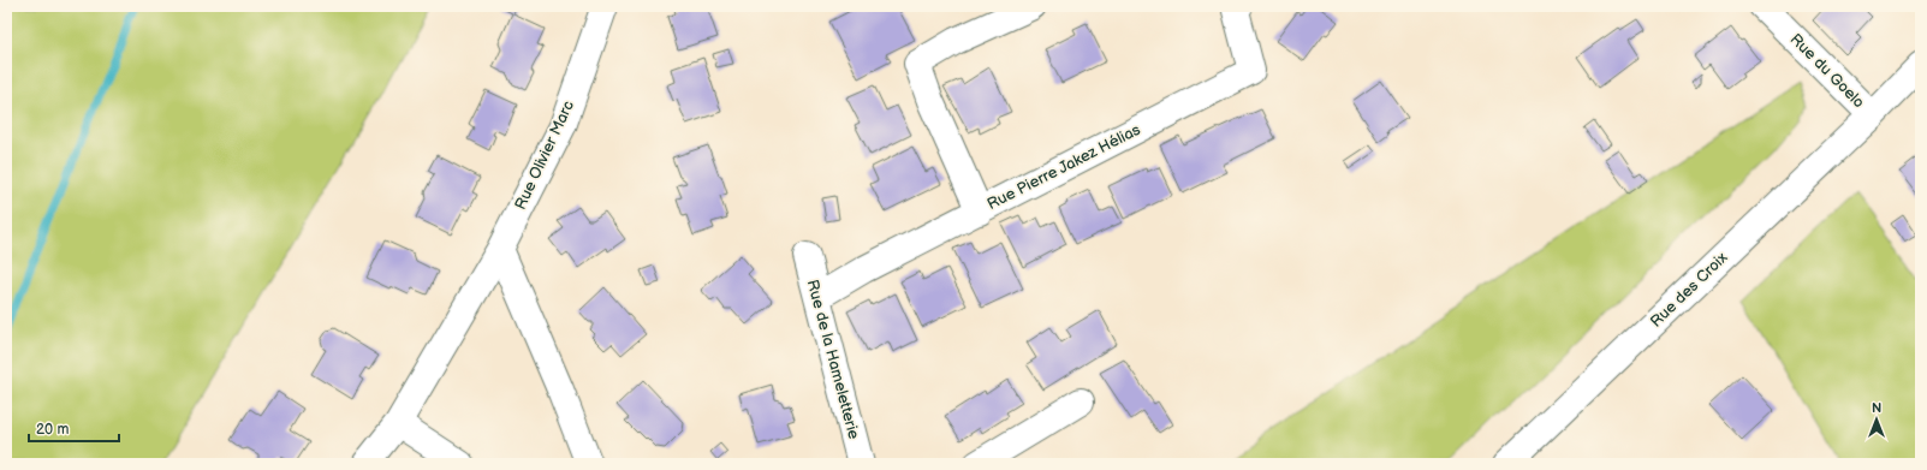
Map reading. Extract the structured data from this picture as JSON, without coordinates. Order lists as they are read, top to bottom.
{
  "streets": {
    "street": [
      "Rue du Goelo",
      "Rue Olivier Marc",
      "Rue Pierre Jakez Hélias",
      "Rue des Croix",
      "Rue de la Hameletterie"
    ]
  },
  "crossings": [
    ["Rue du Goelo", "Rue des Croix"],
    ["Rue Pierre Jakez Hélias", "Rue de la Hameletterie"]
  ],
  "scale_bar": "20 m",
  "north": "top"
}
